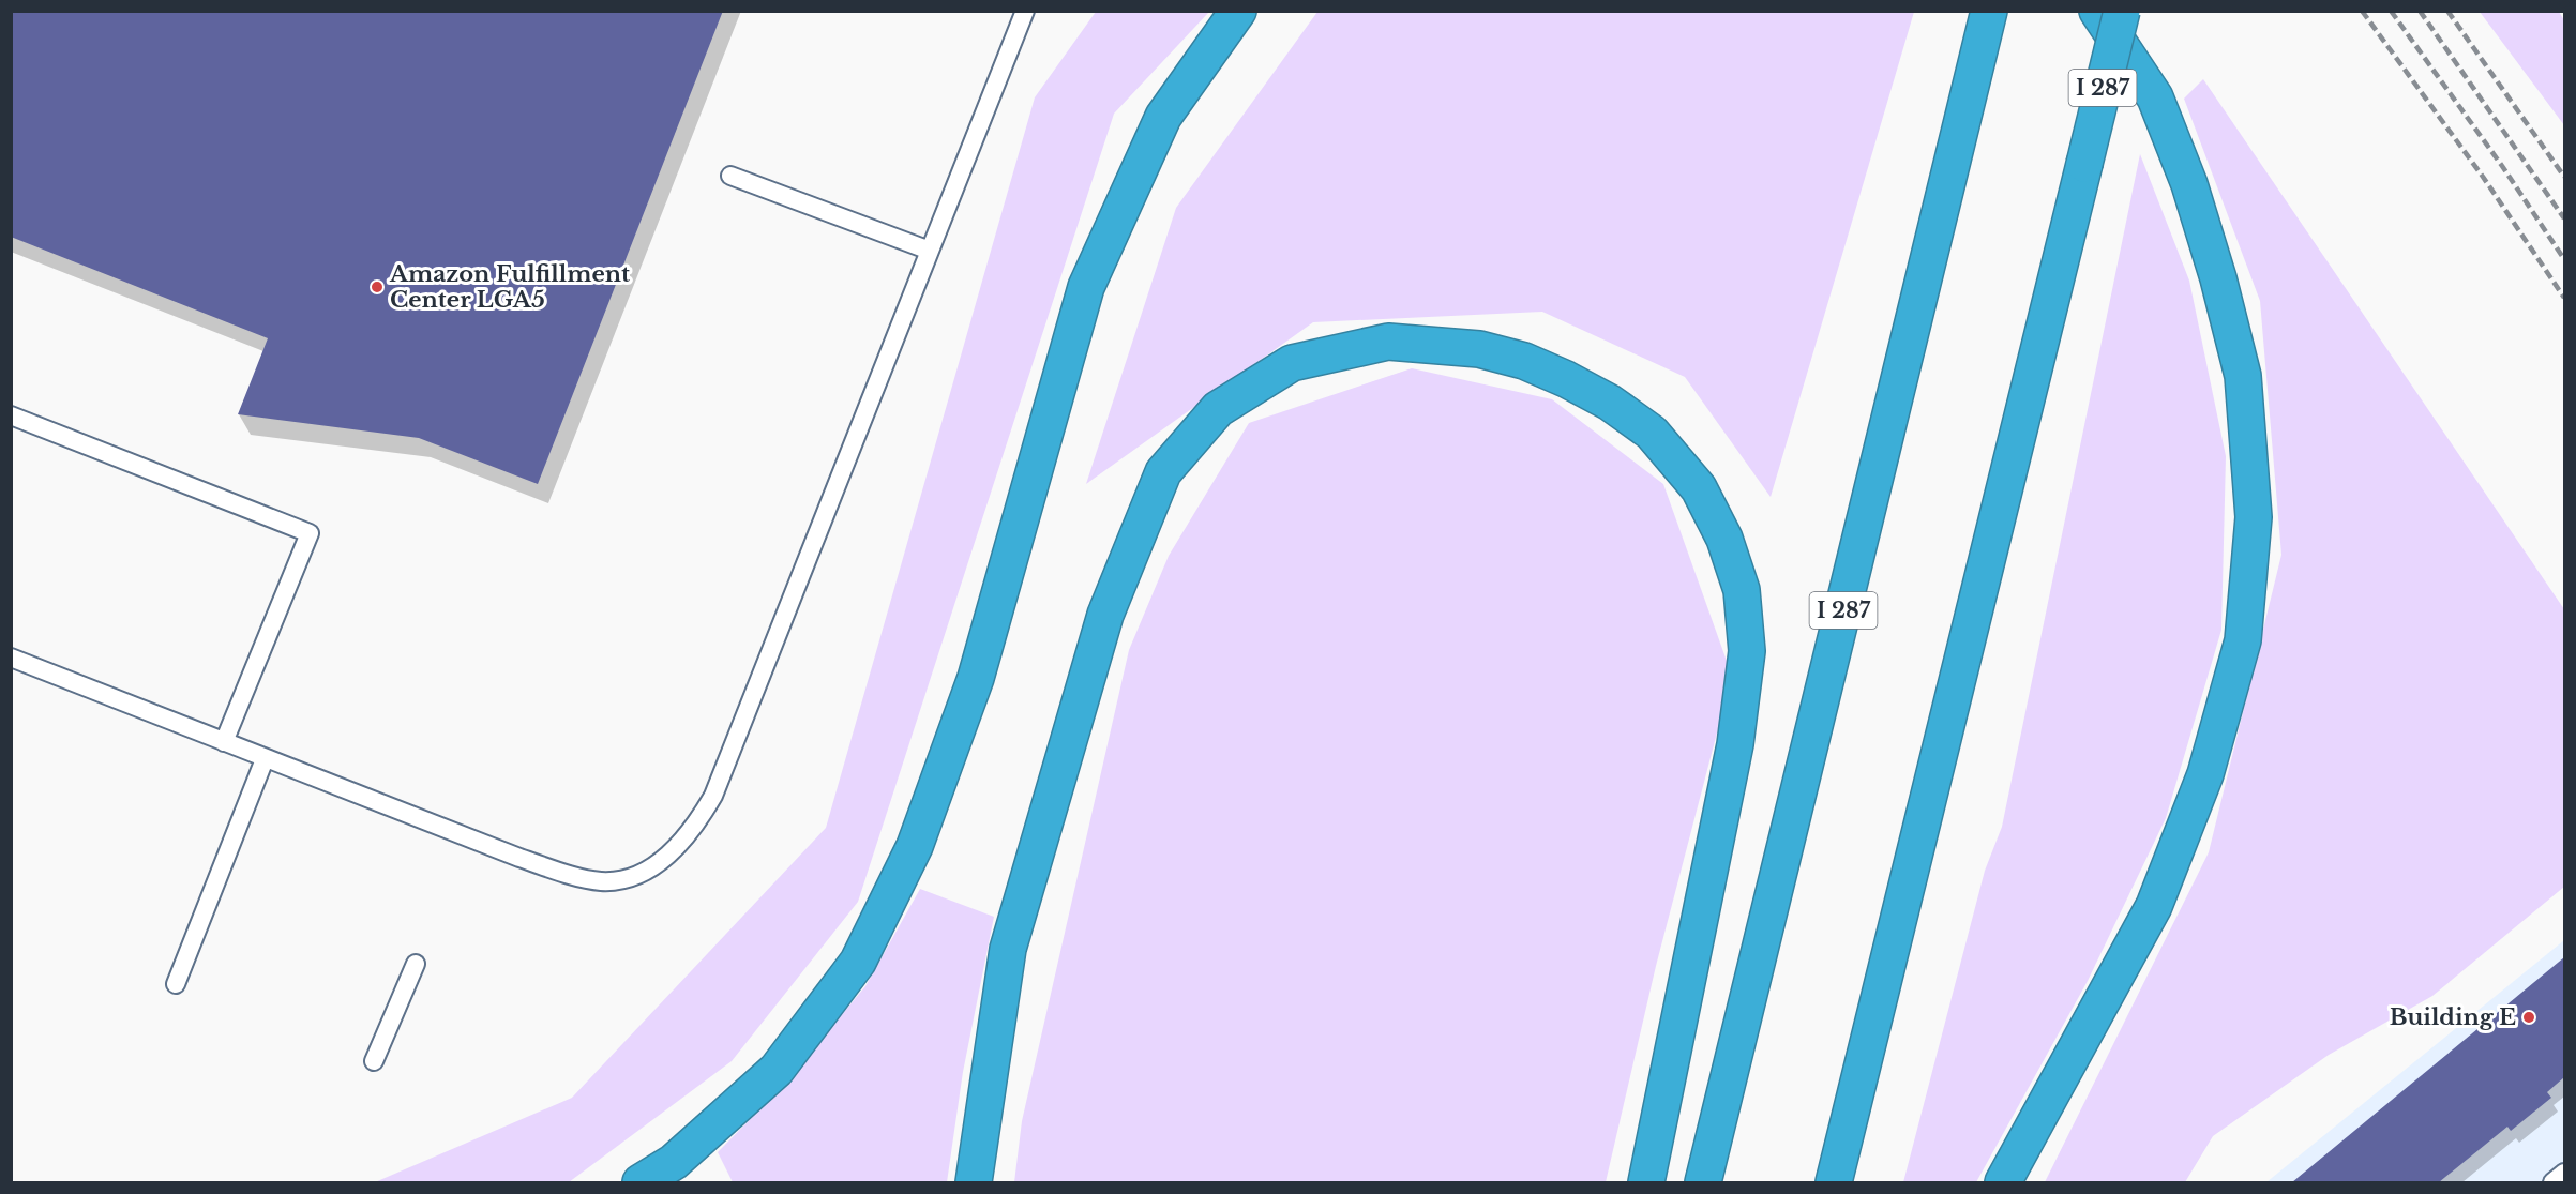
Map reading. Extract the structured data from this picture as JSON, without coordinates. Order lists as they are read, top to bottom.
{
  "streets": {
    "highway": ["I 287"]
  },
  "places": ["Amazon Fulfillment Center LGA5", "Building E"]
}
